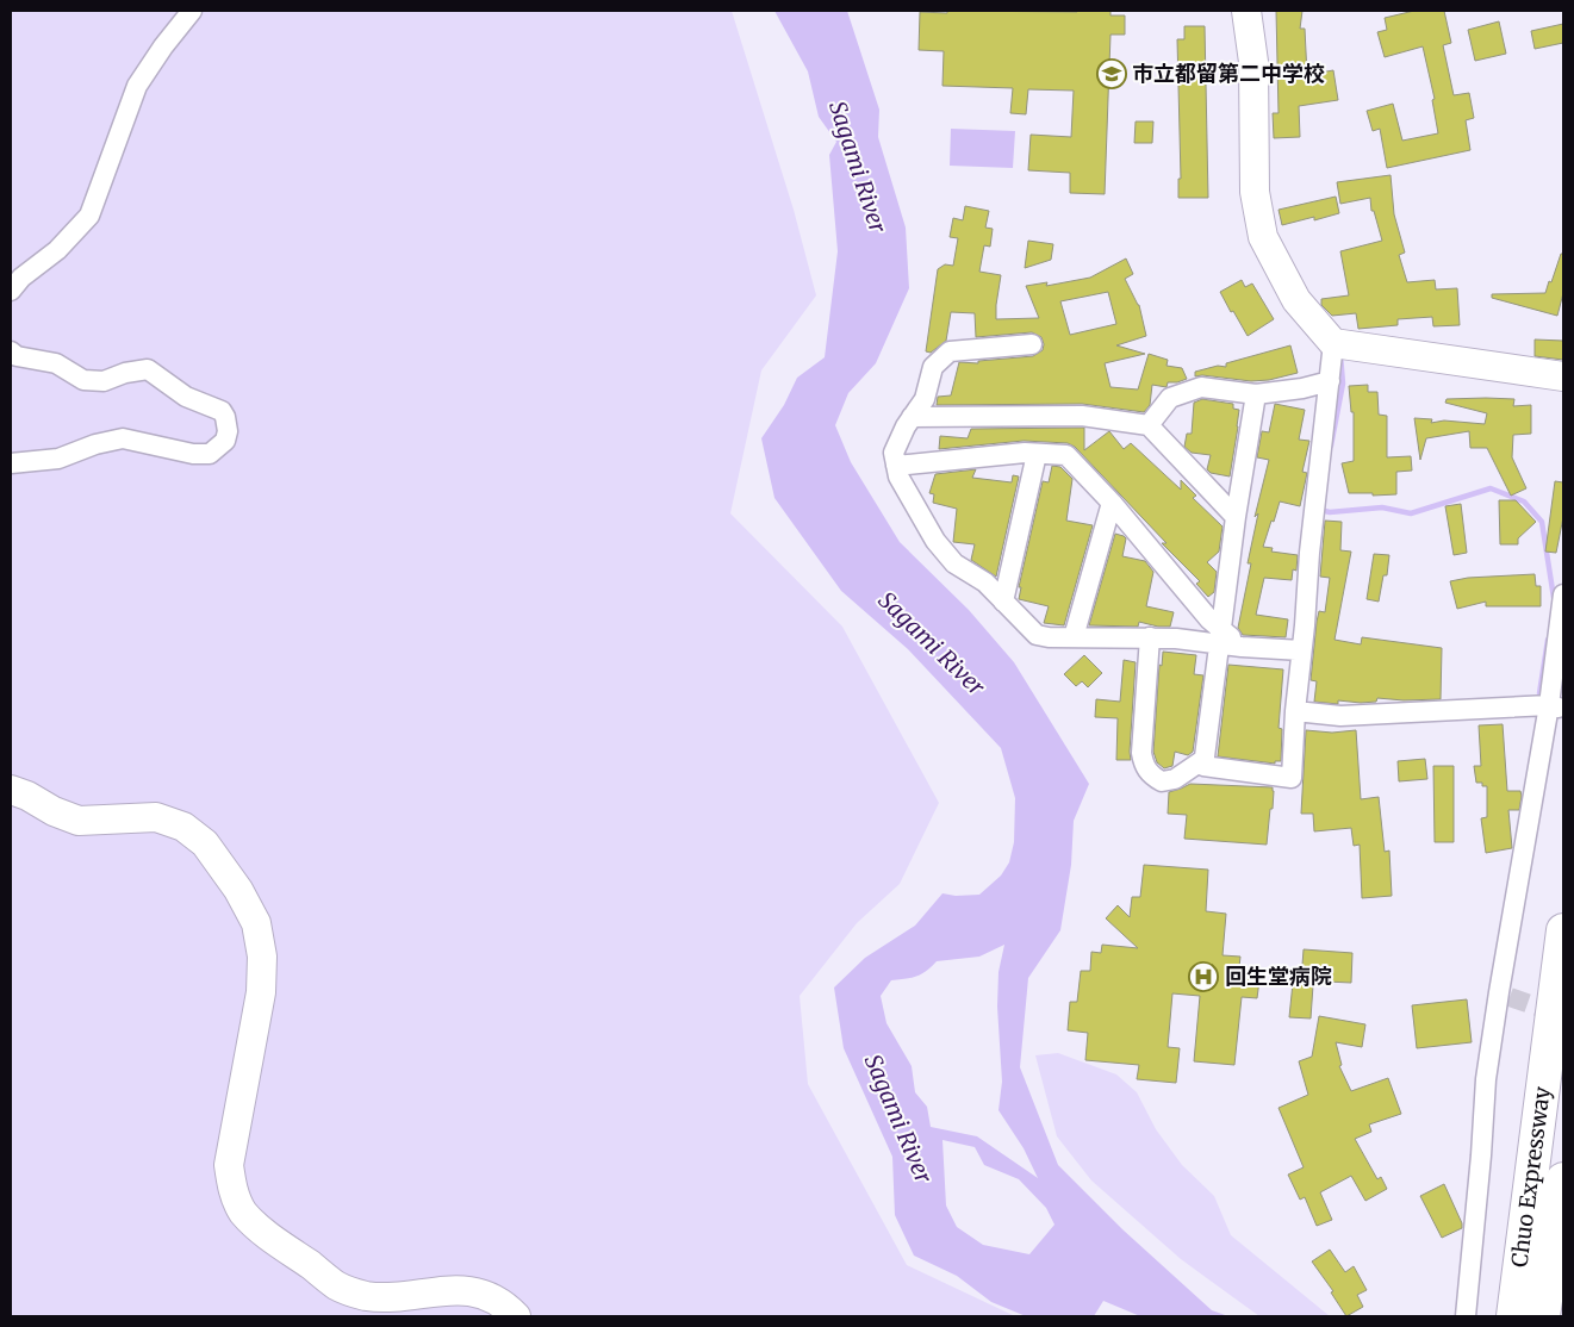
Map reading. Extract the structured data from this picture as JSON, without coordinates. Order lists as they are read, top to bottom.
{
  "streets": {
    "highway": ["Chuo Expressway"]
  },
  "water": ["Sagami River"],
  "places": {
    "school or university": ["市立都留第二中学校"],
    "hospital": ["回生堂病院"]
  }
}
